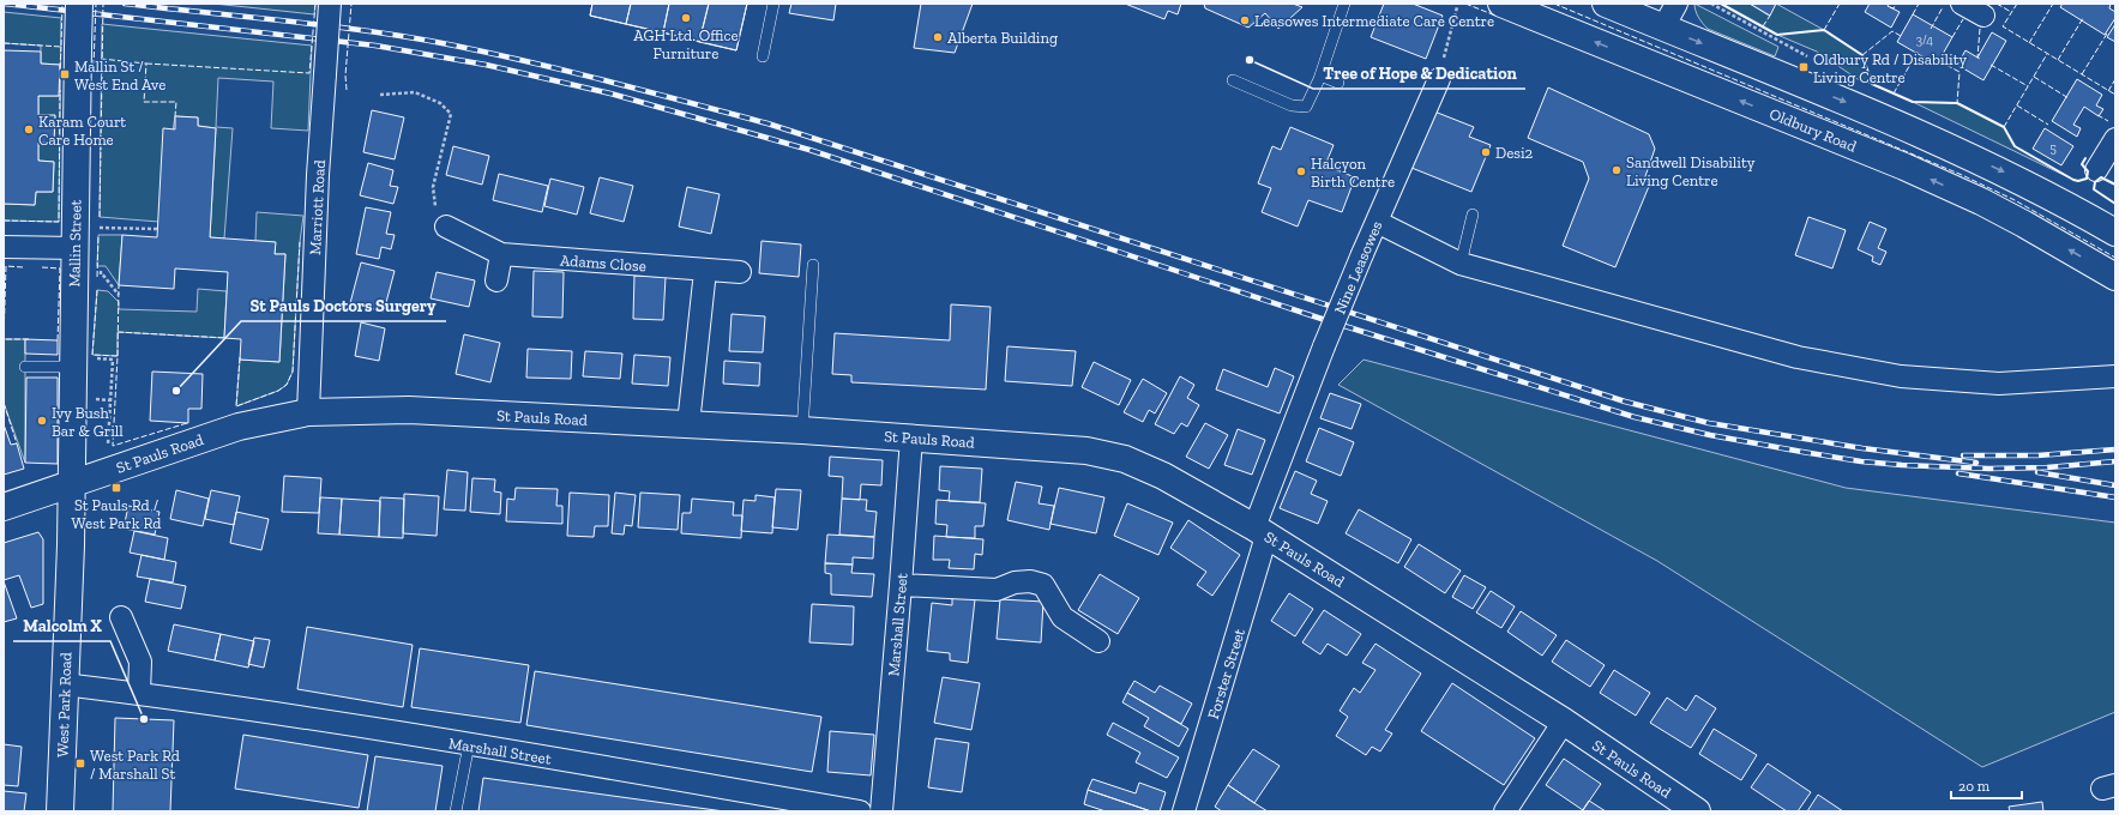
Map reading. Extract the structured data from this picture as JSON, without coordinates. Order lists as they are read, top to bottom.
{
  "streets": {
    "main road": [
      "Oldbury Road",
      "Mallin Street",
      "St Pauls Road",
      "West Park Road"
    ],
    "street": [
      "Marriott Road",
      "Adams Close",
      "Nine Leasowes",
      "Marshall Street",
      "Forster Street"
    ]
  },
  "crossings": [
    ["Marriott Road", "St Pauls Road"],
    ["Mallin Street", "St Pauls Road"],
    ["Mallin Street", "West Park Road"],
    ["Nine Leasowes", "St Pauls Road"],
    ["Nine Leasowes", "Forster Street"],
    ["St Pauls Road", "Marshall Street"],
    ["St Pauls Road", "Forster Street"],
    ["St Pauls Road", "West Park Road"],
    ["Marshall Street", "West Park Road"]
  ],
  "places": {
    "other": [
      "AGH Ltd. Office Furniture",
      "Leasowes Intermediate Care Centre",
      "Alberta Building",
      "Tree of Hope & Dedication",
      "Karam Court Care Home",
      "Desi2",
      "Sandwell Disability Living Centre",
      "Halcyon Birth Centre",
      "St Pauls Doctors Surgery",
      "Ivy Bush Bar & Grill",
      "Malcolm X"
    ],
    "transit": [
      "Oldbury Rd / Disability Living Centre",
      "Mallin St / West End Ave",
      "St Pauls Rd / West Park Rd",
      "West Park Rd / Marshall St"
    ]
  },
  "house_numbers": ["3/4", "5"],
  "scale_bar": "20 m"
}
